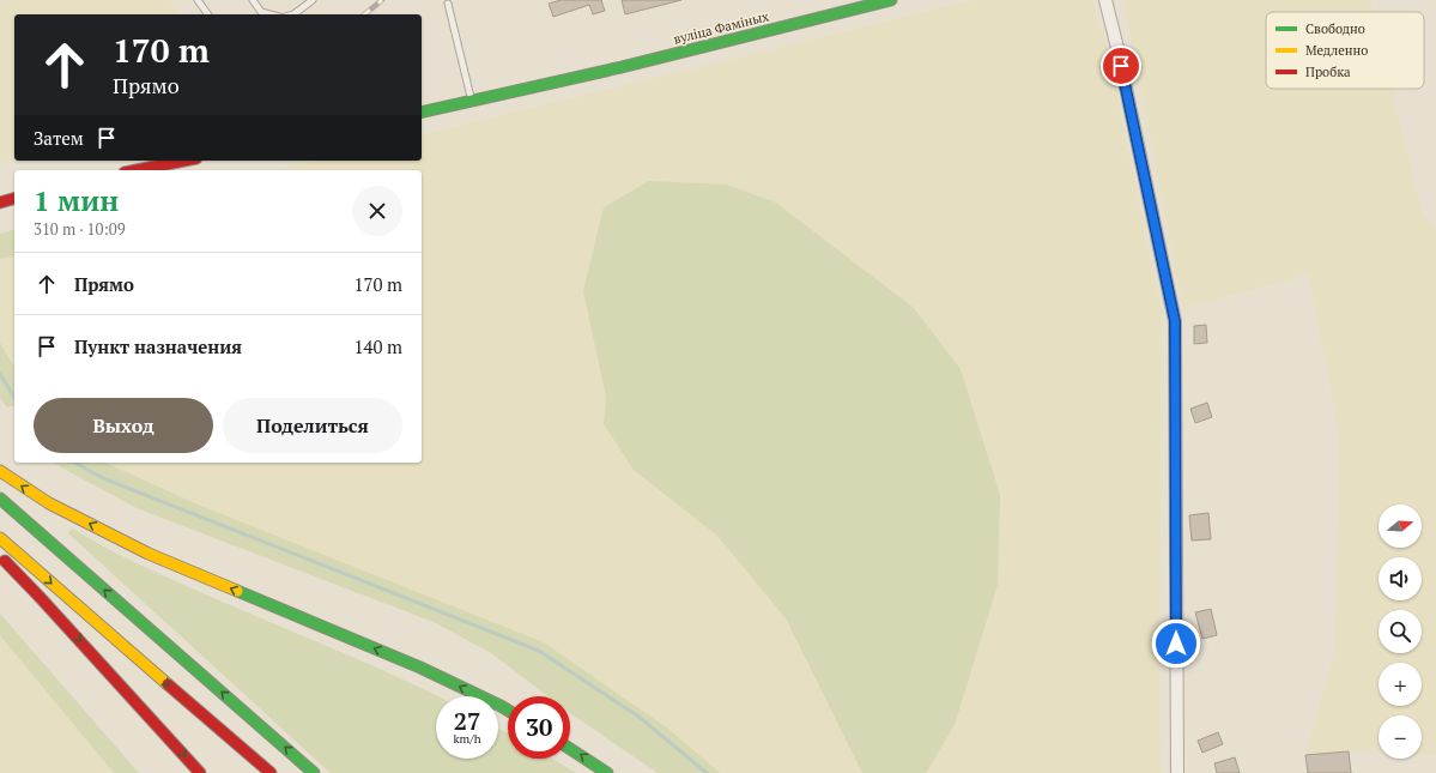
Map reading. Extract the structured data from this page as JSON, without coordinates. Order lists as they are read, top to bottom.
{
  "streets": {
    "main road": ["вуліца Фаміных"]
  },
  "legend": ["Свободно", "Медленно", "Пробка"],
  "north": "right",
  "page": {
    "turn": ["170 m", "Прямо"],
    "then": "Затем",
    "heading": ["1 мин", "310 m · 10:09"],
    "list": [
      {
        "name": "Прямо",
        "value": "170 m"
      },
      {
        "name": "Пункт назначения",
        "value": "140 m"
      }
    ],
    "buttons": ["Выход", "Поделиться"],
    "map_buttons": ["+", "−"],
    "speed": "27 km/h",
    "limit": "30"
  }
}
